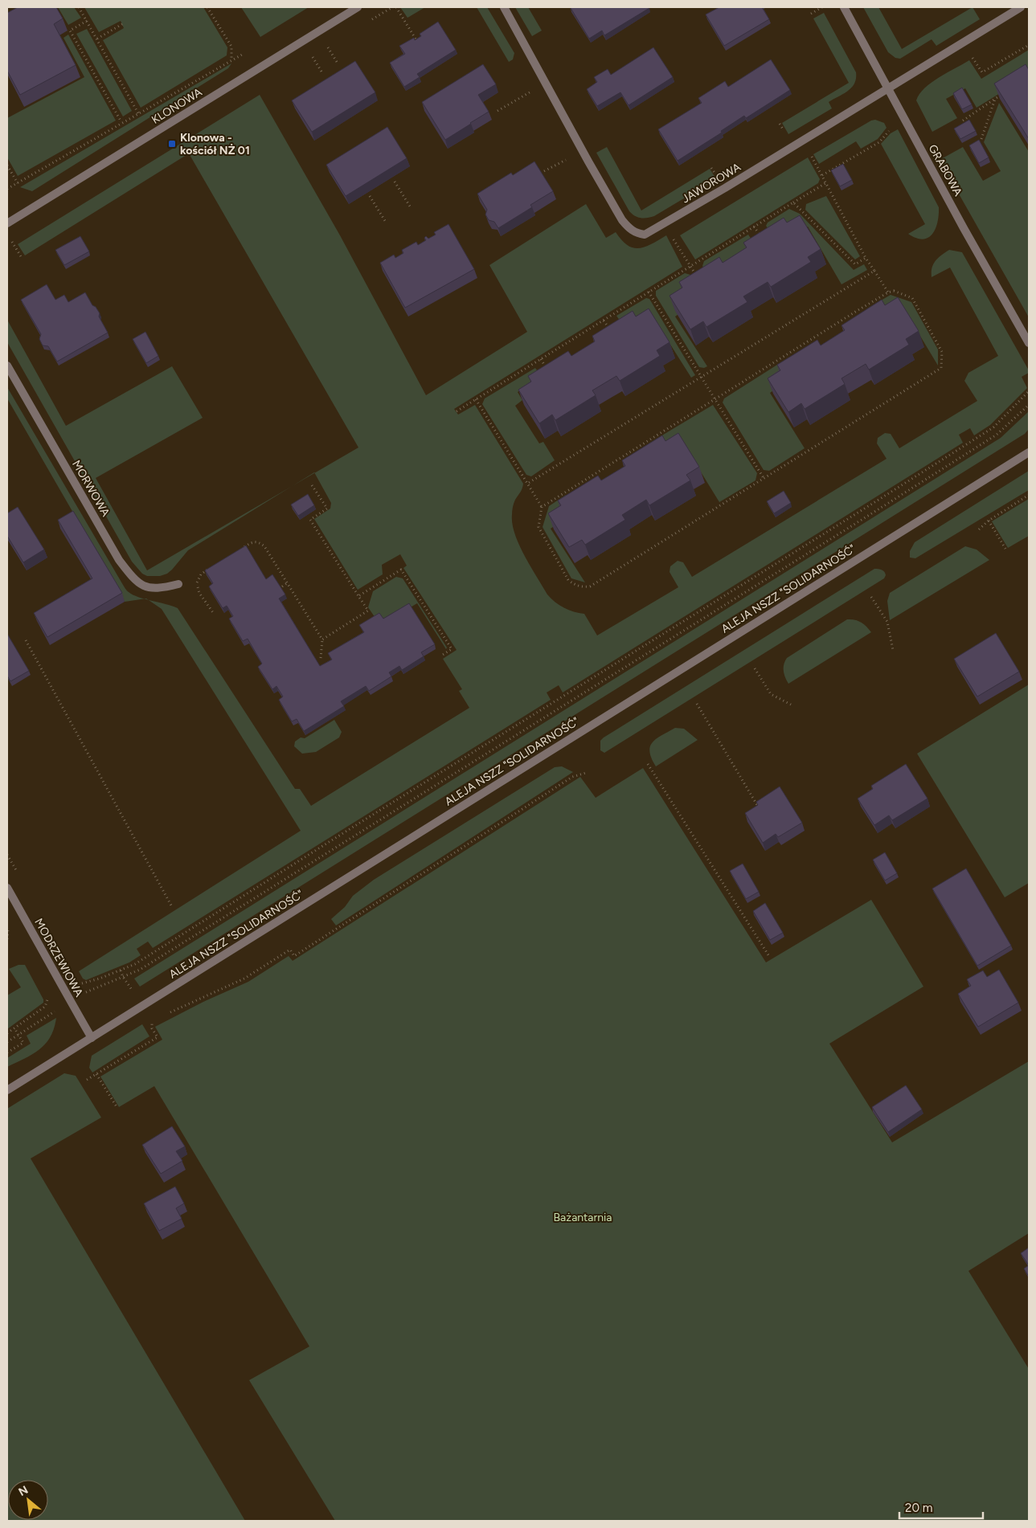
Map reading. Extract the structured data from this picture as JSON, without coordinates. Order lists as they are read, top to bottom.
{
  "streets": {
    "street": [
      "KLONOWA",
      "GRABOWA",
      "JAWOROWA",
      "MORWOWA",
      "ALEJA NSZZ \"SOLIDARNOŚĆ\"",
      "MODRZEWIOWA"
    ]
  },
  "crossings": [
    ["GRABOWA", "JAWOROWA"],
    ["ALEJA NSZZ \"SOLIDARNOŚĆ\"", "MODRZEWIOWA"]
  ],
  "parks": ["Bażantarnia"],
  "places": {
    "transit": ["Klonowa - kościół NŻ 01"]
  },
  "scale_bar": "20 m",
  "north": "top left"
}
